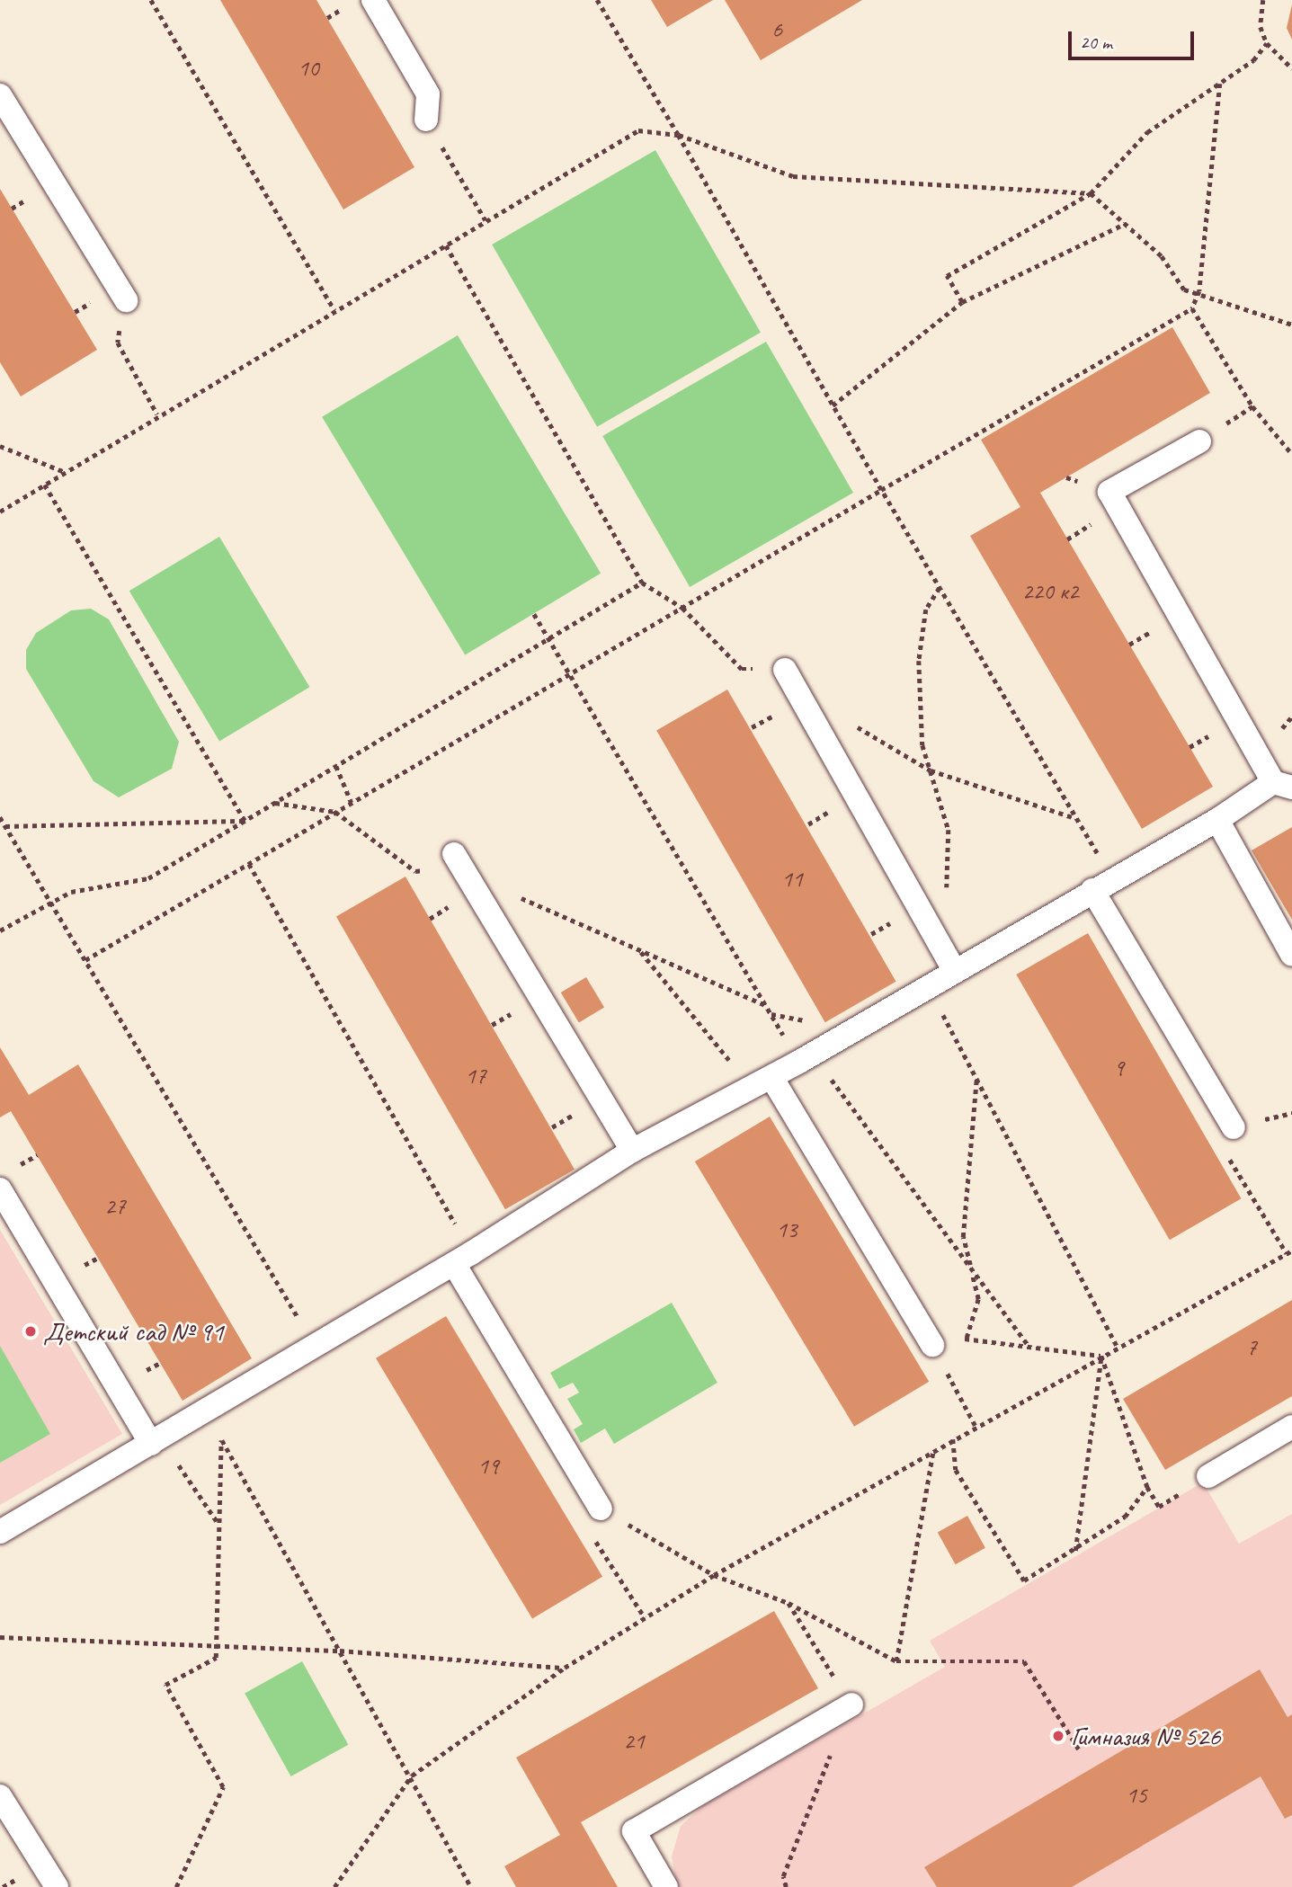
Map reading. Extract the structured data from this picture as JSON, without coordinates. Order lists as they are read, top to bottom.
{
  "places": ["Детский сад № 91", "Гимназия № 526"],
  "house_numbers": [
    "6",
    "10",
    "220 к2",
    "11",
    "9",
    "17",
    "27",
    "13",
    "7",
    "19",
    "21",
    "15"
  ],
  "scale_bar": "20 m"
}
